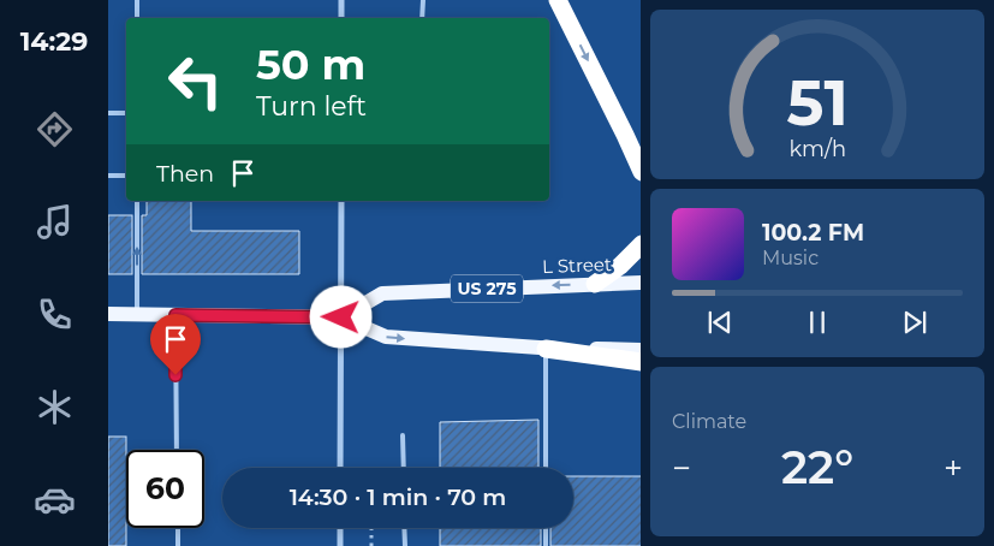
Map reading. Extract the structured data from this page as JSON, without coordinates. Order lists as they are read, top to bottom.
{
  "streets": {
    "main road": ["L Street", "US 275"]
  },
  "page": {
    "tabs": "14:29",
    "turn": ["50 m", "Turn left"],
    "then": "Then",
    "song": ["100.2 FM", "Music"],
    "tile": "Climate",
    "heat": ["−", "22°", "+"],
    "limit": "60",
    "trip": "14:30 · 1 min · 70 m",
    "gauge": ["51", "km/h"]
  }
}
